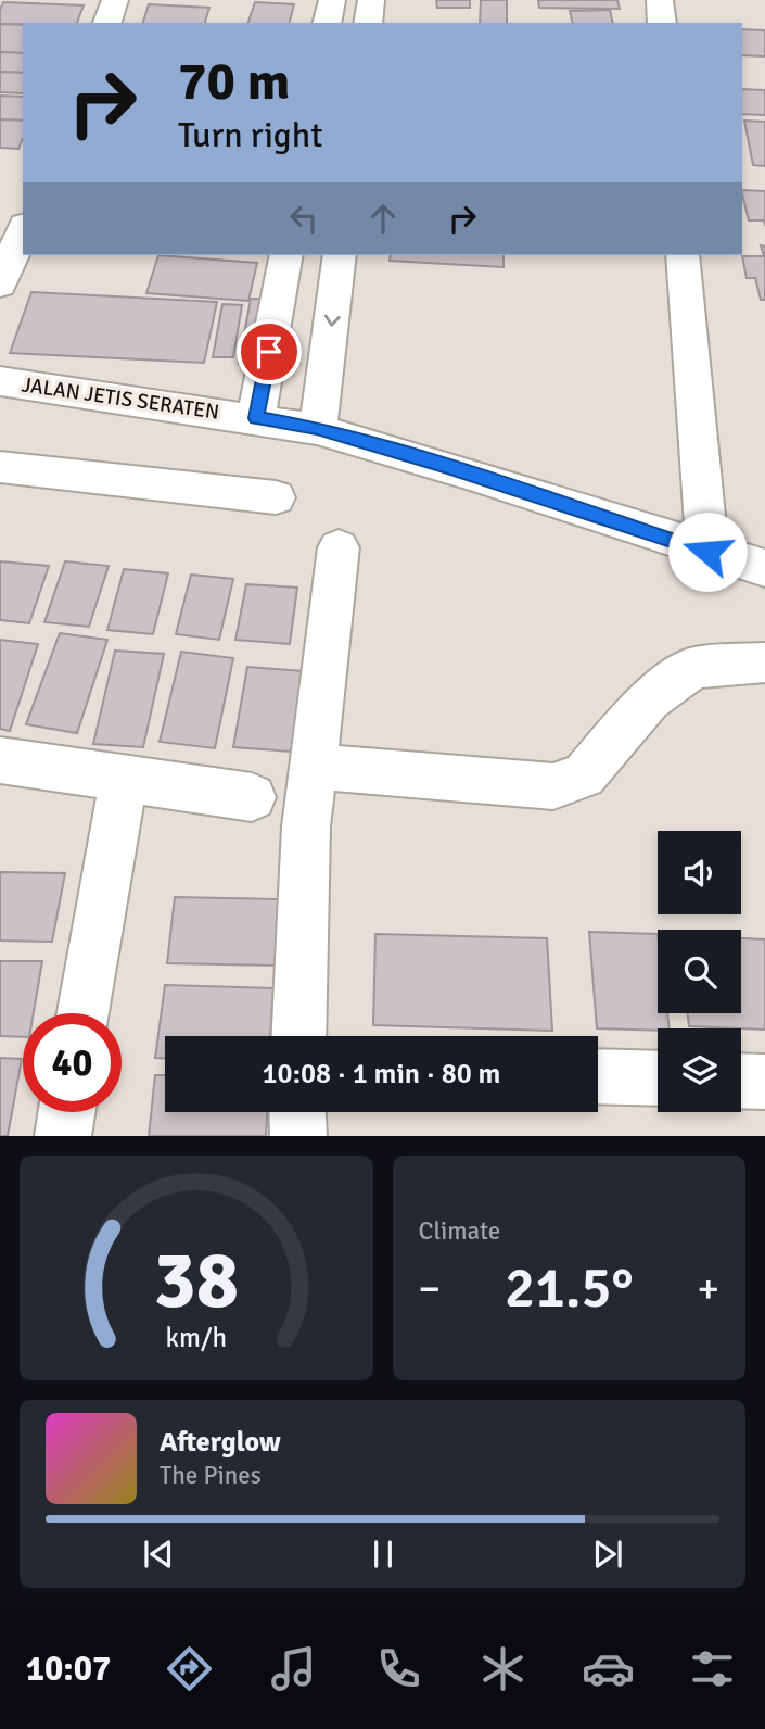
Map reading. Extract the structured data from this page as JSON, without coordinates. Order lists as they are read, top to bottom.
{
  "streets": {
    "street": ["JALAN JETIS SERATEN"]
  },
  "page": {
    "turn": ["70 m", "Turn right"],
    "limit": "40",
    "trip": "10:08 · 1 min · 80 m",
    "tile": "Climate",
    "heat": ["−", "21.5°", "+"],
    "song": ["Afterglow", "The Pines"],
    "tabs": "10:07",
    "gauge": ["38", "km/h"]
  }
}
